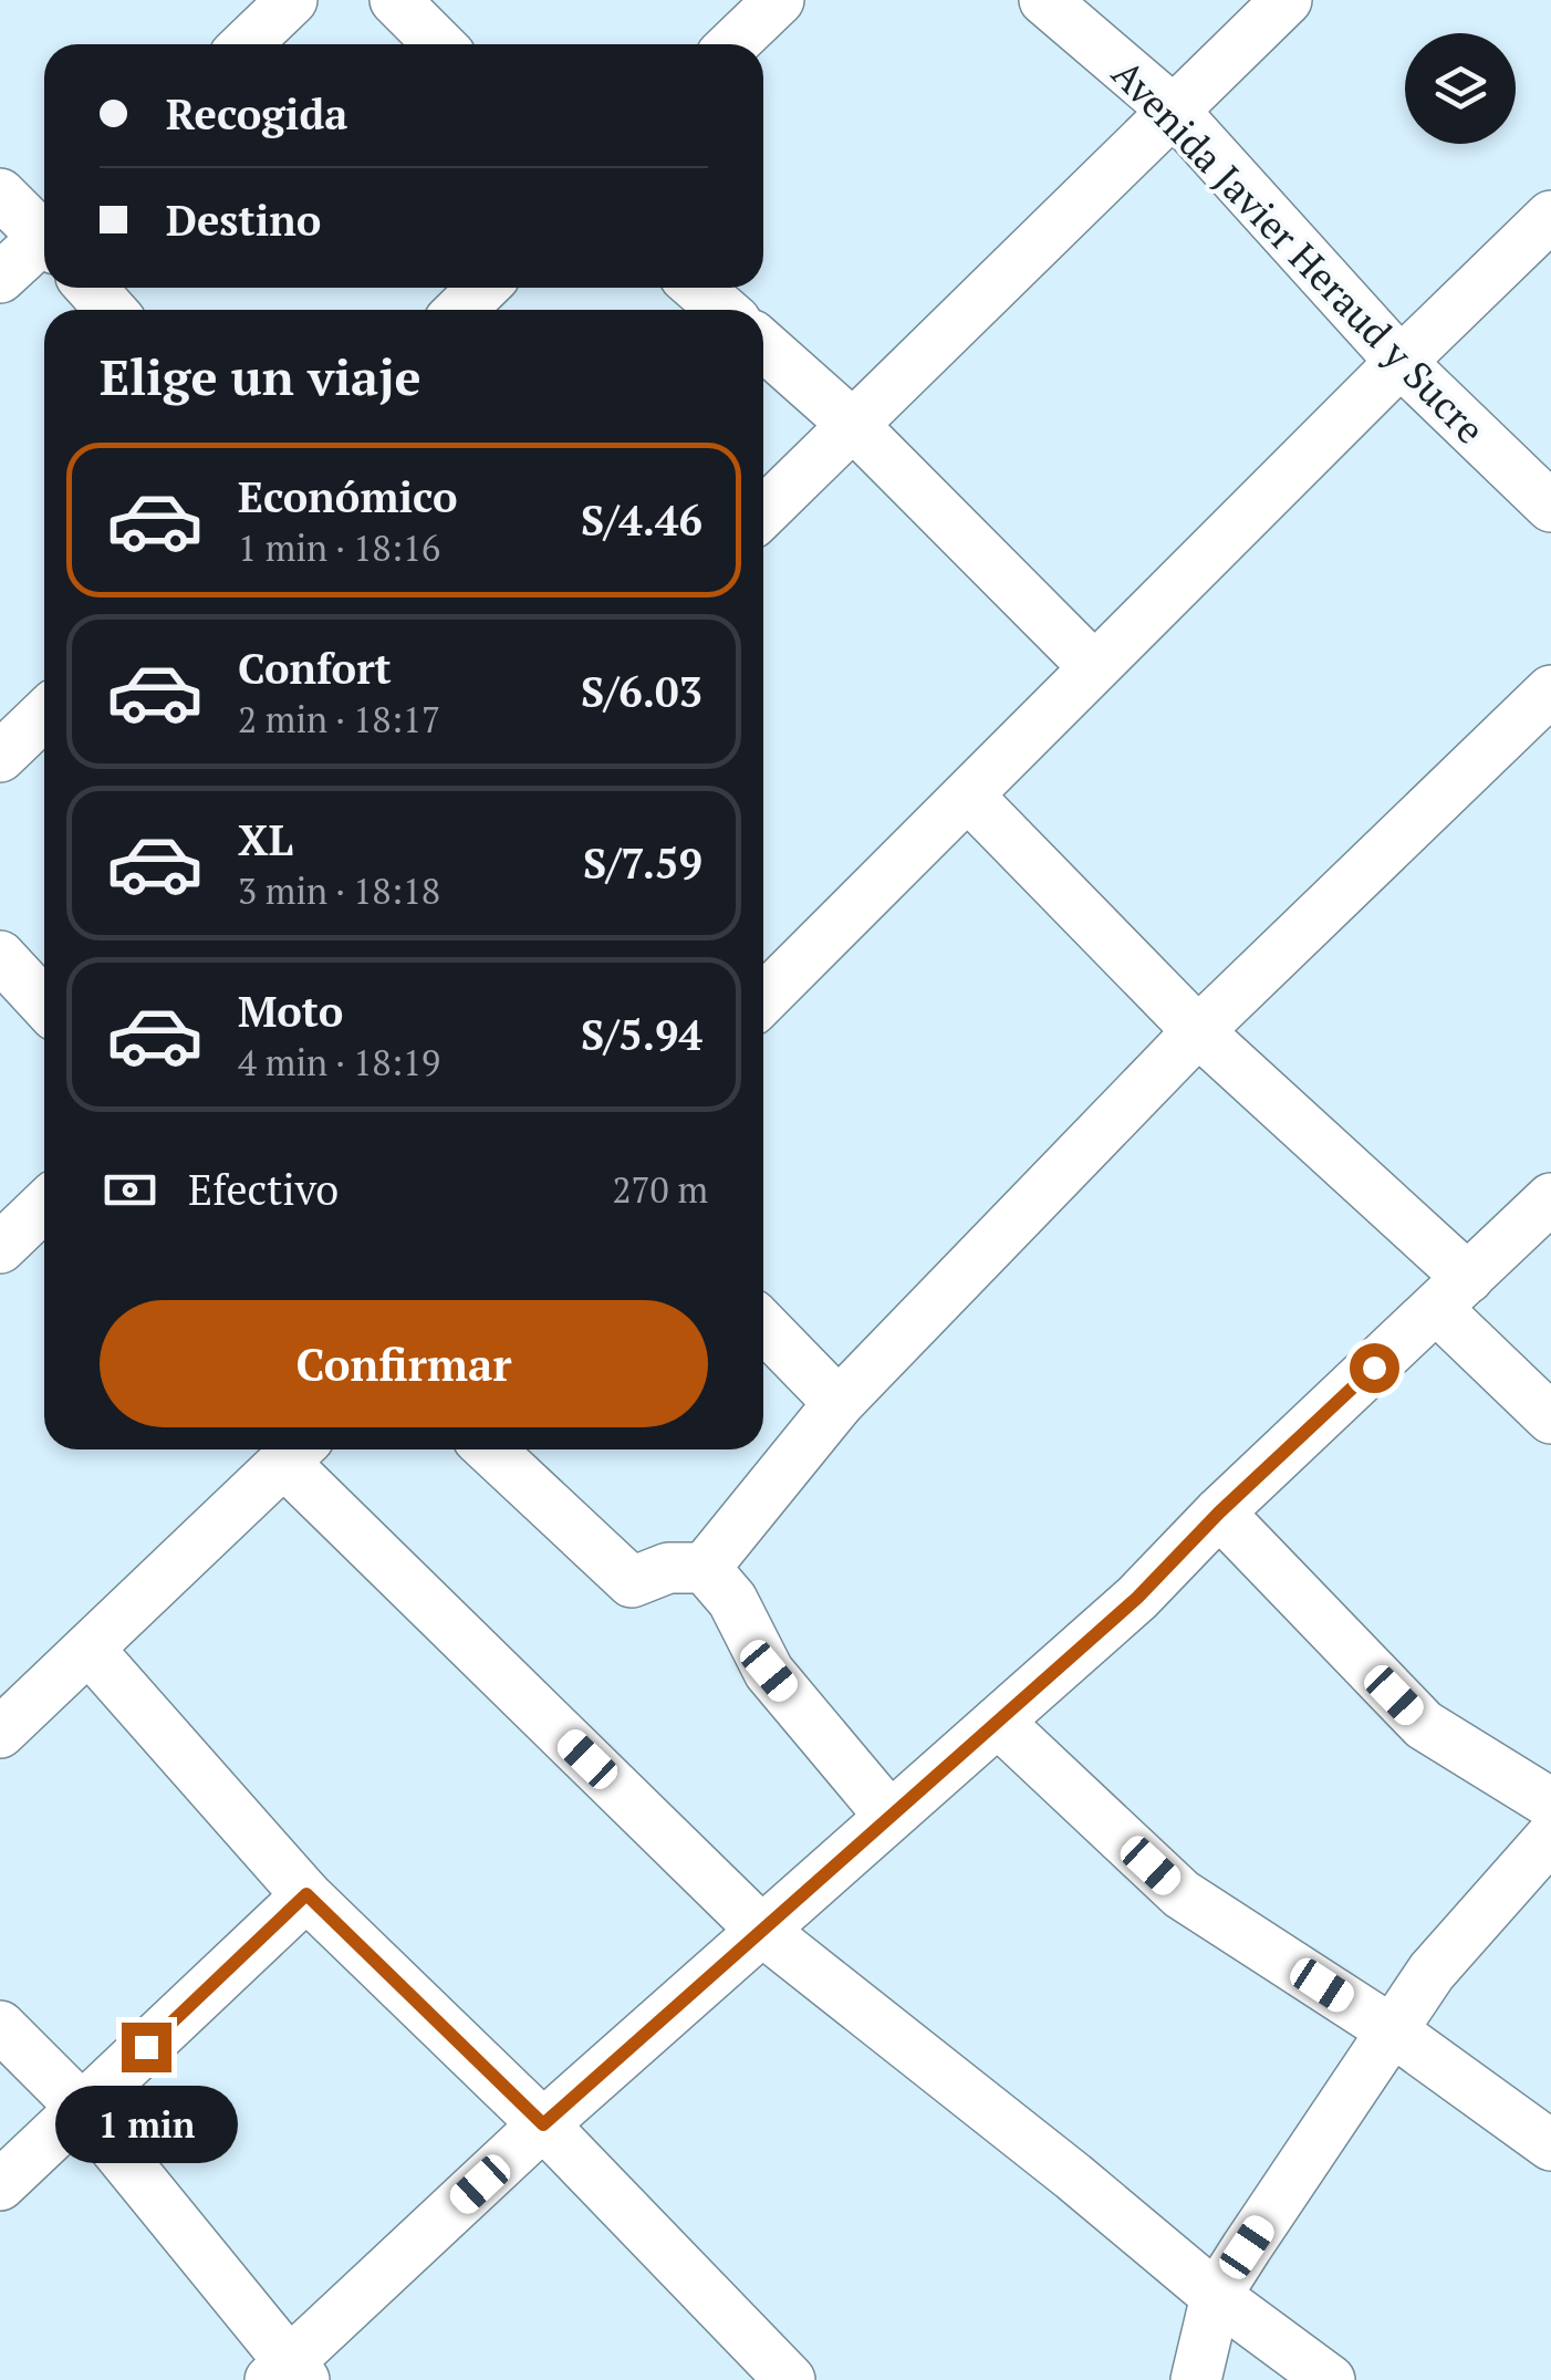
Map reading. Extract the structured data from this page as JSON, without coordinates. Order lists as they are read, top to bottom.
{
  "streets": {
    "street": ["Avenida Javier Heraud y Sucre"]
  },
  "page": {
    "banner": ["Recogida", "Destino"],
    "heading": "Elige un viaje",
    "list": [
      {
        "name": "Económico",
        "note": "1 min · 18:16",
        "value": "S/4.46"
      },
      {
        "name": "Confort",
        "note": "2 min · 18:17",
        "value": "S/6.03"
      },
      {
        "name": "XL",
        "note": "3 min · 18:18",
        "value": "S/7.59"
      },
      {
        "name": "Moto",
        "note": "4 min · 18:19",
        "value": "S/5.94"
      }
    ],
    "pay": ["Efectivo", "270 m"],
    "buttons": "Confirmar",
    "bubble": "1 min"
  }
}
